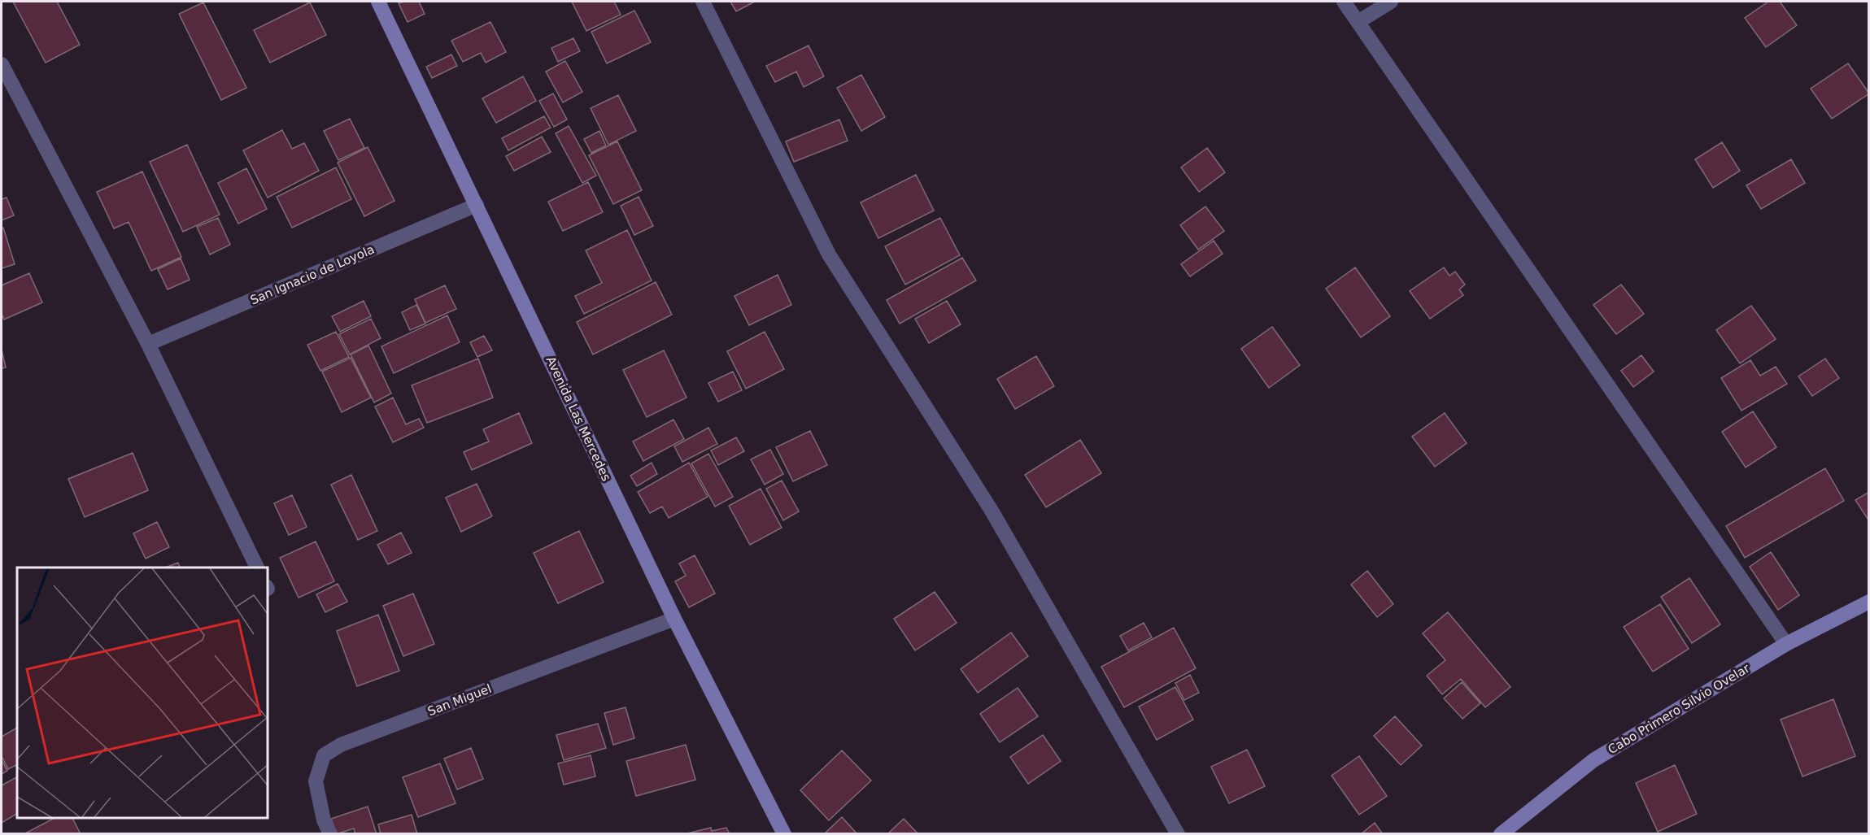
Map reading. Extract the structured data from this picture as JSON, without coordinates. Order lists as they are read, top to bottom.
{
  "streets": {
    "street": [
      "San Ignacio de Loyola",
      "Avenida Las Mercedes",
      "San Miguel",
      "Cabo Primero Silvio Ovelar"
    ]
  },
  "crossings": [
    ["San Ignacio de Loyola", "Avenida Las Mercedes"],
    ["Avenida Las Mercedes", "San Miguel"]
  ]
}
